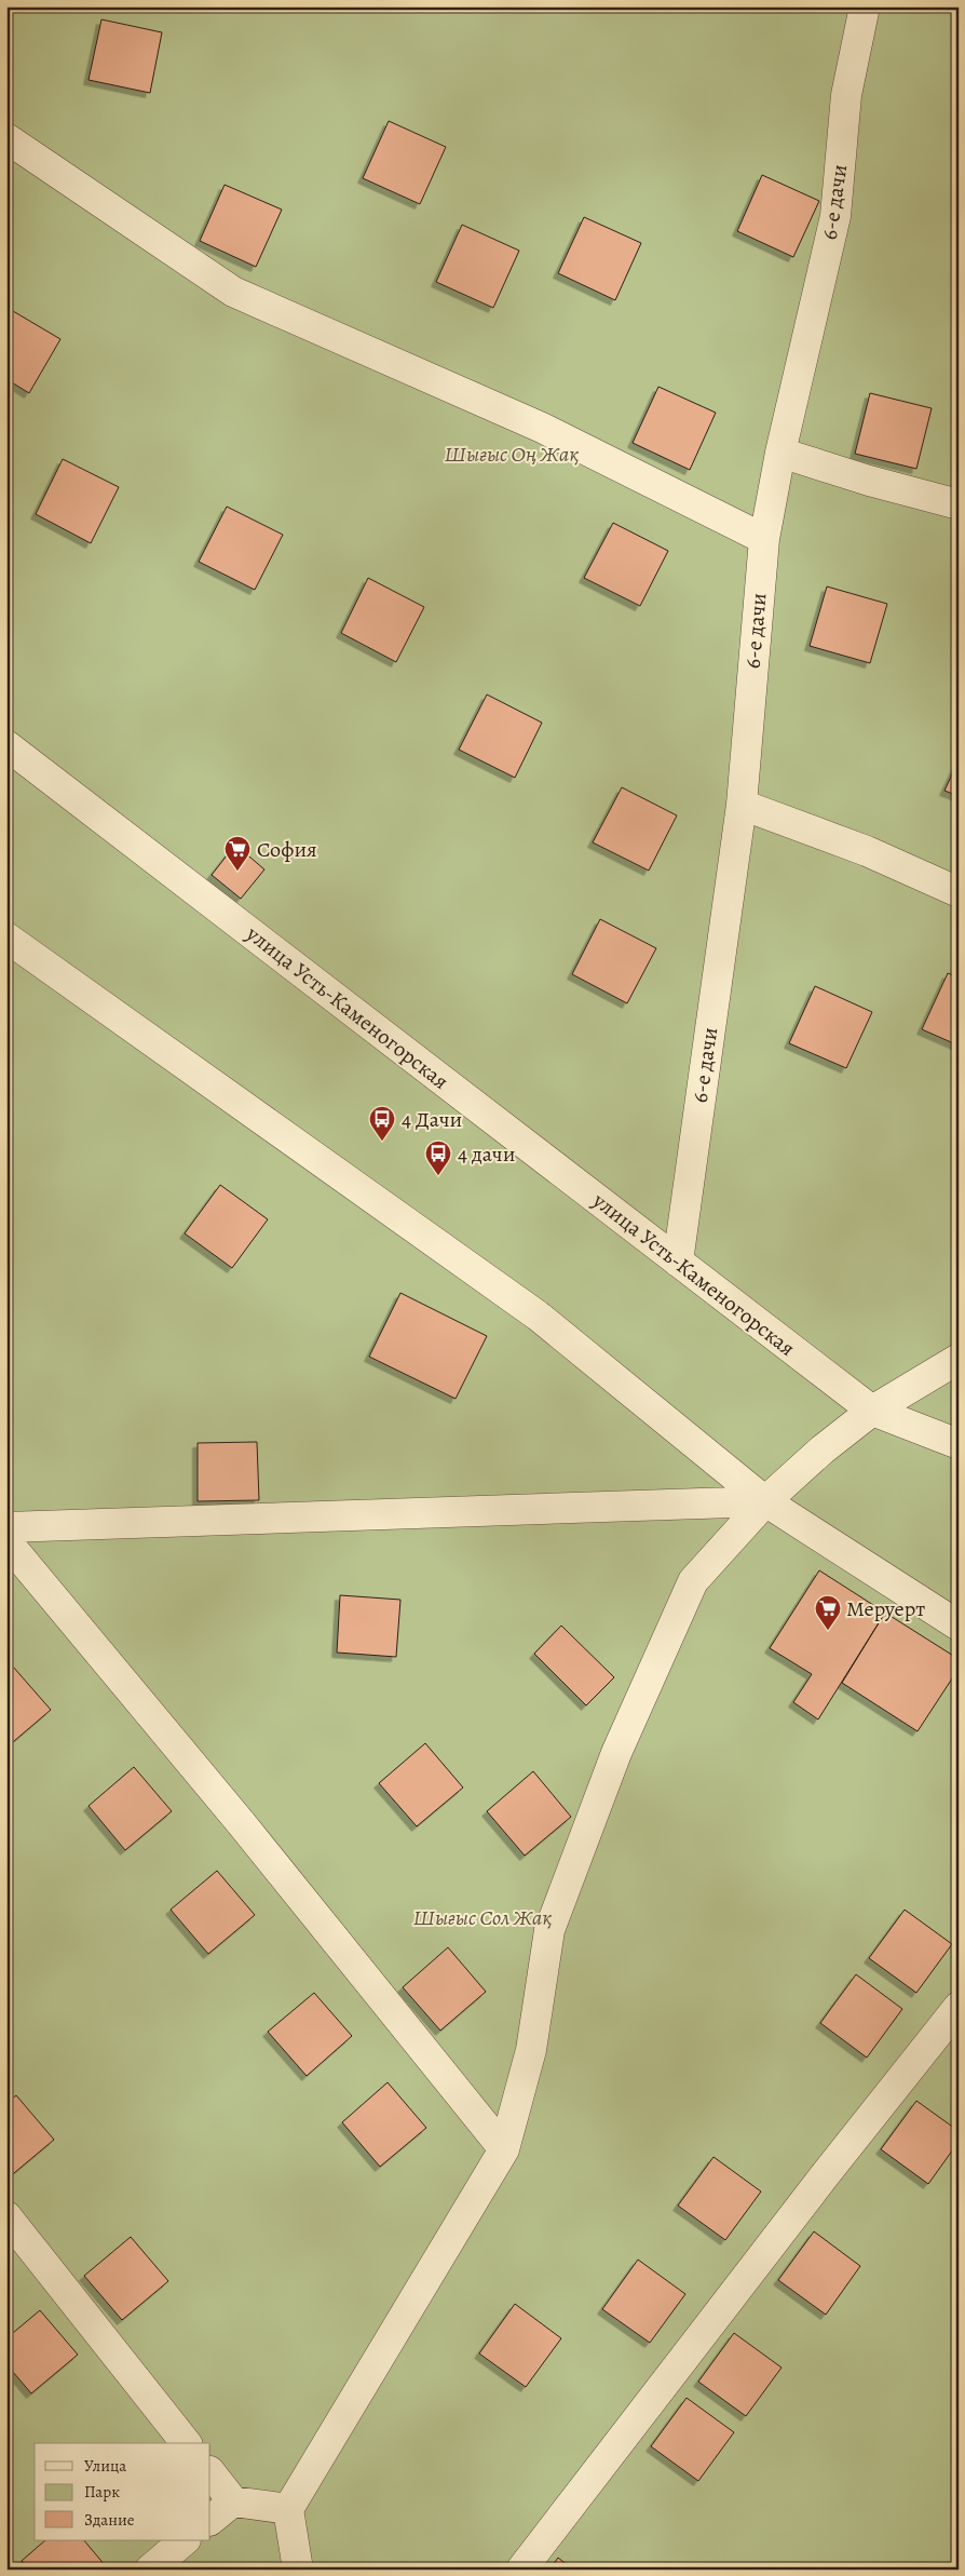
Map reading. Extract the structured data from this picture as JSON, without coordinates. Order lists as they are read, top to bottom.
{
  "streets": {
    "street": ["6-е дачи", "улица Усть-Каменогорская"]
  },
  "crossings": [
    ["6-е дачи", "улица Усть-Каменогорская"]
  ],
  "parks": ["Шығыс Оң Жақ", "Шығыс Сол Жақ"],
  "places": {
    "supermarket": ["София", "Меруерт"],
    "bus stop": ["4 Дачи", "4 дачи"]
  },
  "legend": ["Улица", "Парк", "Здание"]
}
